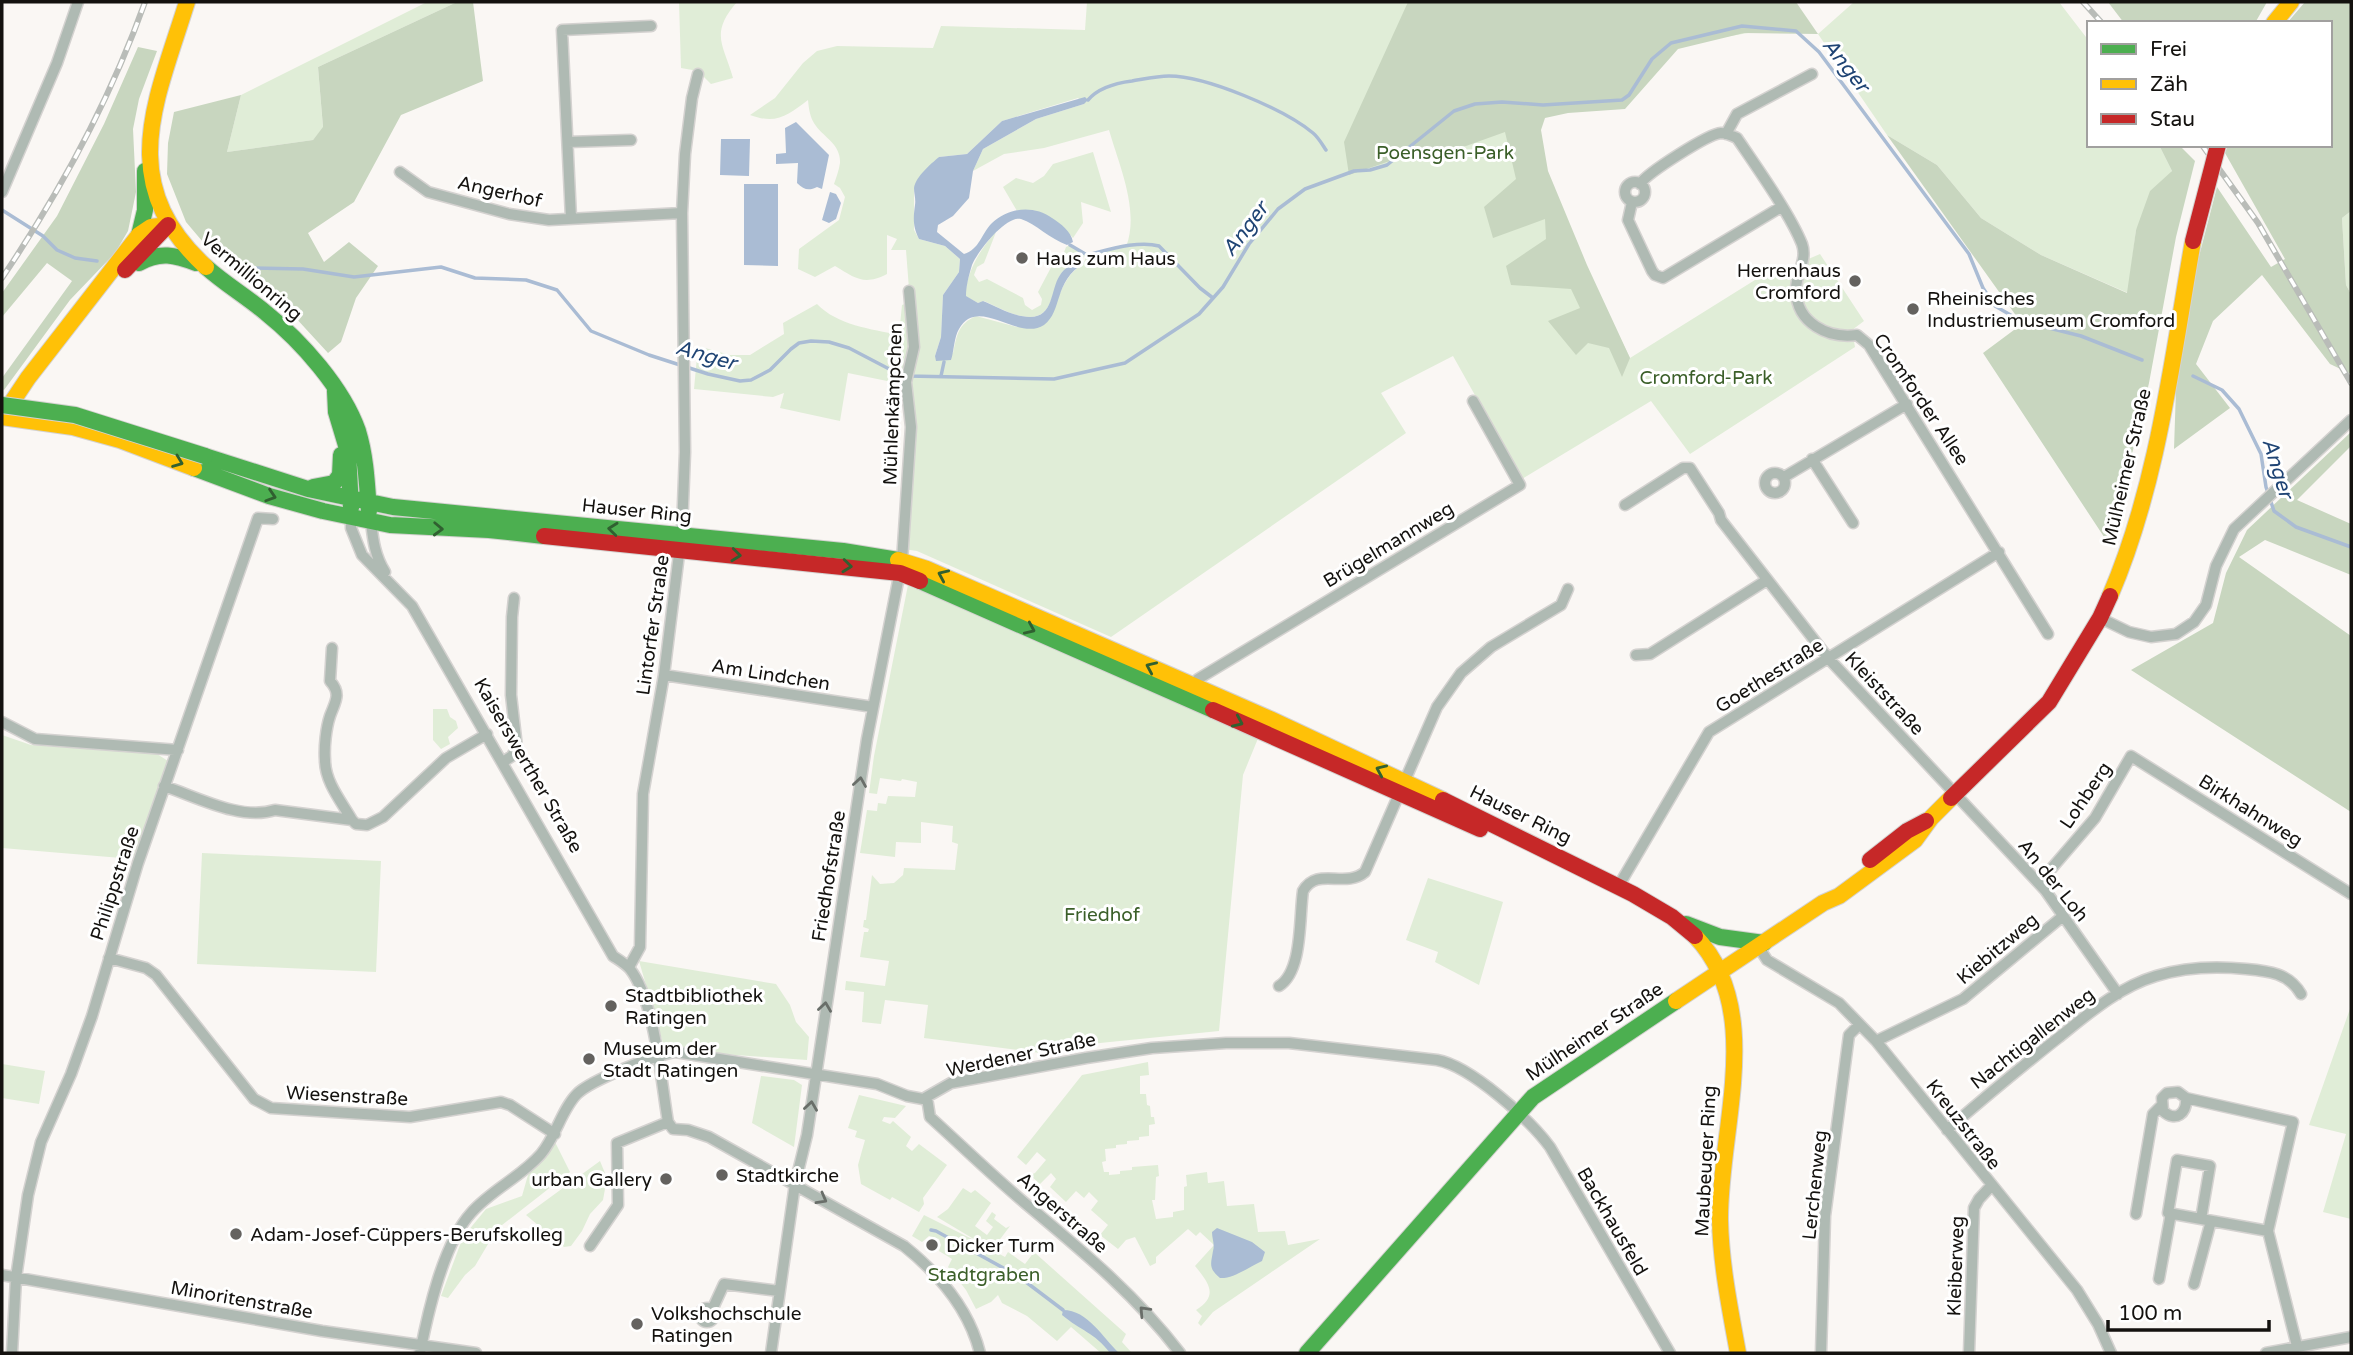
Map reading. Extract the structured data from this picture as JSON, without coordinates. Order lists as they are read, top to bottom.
{
  "streets": {
    "main road": [
      "Vermillionring",
      "Mülheimer Straße",
      "Hauser Ring",
      "Maubeuger Ring"
    ],
    "street": [
      "Angerhof",
      "Cromforder Allee",
      "Mühlenkämpchen",
      "Brügelmannweg",
      "Lintorfer Straße",
      "Am Lindchen",
      "Goethestraße",
      "Kleiststraße",
      "Kaiserswerther Straße",
      "Lohberg",
      "Birkhahnweg",
      "Friedhofstraße",
      "An der Loh",
      "Philippstraße",
      "Kiebitzweg",
      "Nachtigallenweg",
      "Werdener Straße",
      "Wiesenstraße",
      "Kreuzstraße",
      "Lerchenweg",
      "Angerstraße",
      "Backhausfeld",
      "Kleiberweg",
      "Minoritenstraße"
    ]
  },
  "crossings": [
    ["Angerhof", "Lintorfer Straße"],
    ["Vermillionring", "Hauser Ring"],
    ["Vermillionring", "Kaiserswerther Straße"],
    ["Cromforder Allee", "Goethestraße"],
    ["Mühlenkämpchen", "Hauser Ring"],
    ["Mühlenkämpchen", "Friedhofstraße"],
    ["Mülheimer Straße", "Hauser Ring"],
    ["Mülheimer Straße", "Kleiststraße"],
    ["Mülheimer Straße", "An der Loh"],
    ["Mülheimer Straße", "Werdener Straße"],
    ["Mülheimer Straße", "Kreuzstraße"],
    ["Mülheimer Straße", "Maubeuger Ring"],
    ["Mülheimer Straße", "Backhausfeld"],
    ["Hauser Ring", "Brügelmannweg"],
    ["Hauser Ring", "Lintorfer Straße"],
    ["Hauser Ring", "Goethestraße"],
    ["Hauser Ring", "Kaiserswerther Straße"],
    ["Hauser Ring", "Friedhofstraße"],
    ["Hauser Ring", "Kreuzstraße"],
    ["Hauser Ring", "Maubeuger Ring"],
    ["Lintorfer Straße", "Am Lindchen"],
    ["Lintorfer Straße", "Kaiserswerther Straße"],
    ["Am Lindchen", "Friedhofstraße"],
    ["Goethestraße", "Kleiststraße"],
    ["Kleiststraße", "An der Loh"],
    ["Kaiserswerther Straße", "Werdener Straße"],
    ["Lohberg", "Birkhahnweg"],
    ["Lohberg", "An der Loh"],
    ["Friedhofstraße", "Werdener Straße"],
    ["An der Loh", "Kiebitzweg"],
    ["An der Loh", "Nachtigallenweg"],
    ["Philippstraße", "Wiesenstraße"],
    ["Philippstraße", "Minoritenstraße"],
    ["Kiebitzweg", "Kreuzstraße"],
    ["Nachtigallenweg", "Kreuzstraße"],
    ["Werdener Straße", "Angerstraße"],
    ["Werdener Straße", "Backhausfeld"],
    ["Kreuzstraße", "Lerchenweg"],
    ["Kreuzstraße", "Kleiberweg"]
  ],
  "one_way": ["Friedhofstraße", "Angerstraße"],
  "water": ["Anger"],
  "parks": [
    "Poensgen-Park",
    "Cromford-Park",
    "Friedhof",
    "Stadtgraben"
  ],
  "places": [
    "Haus zum Haus",
    "Herrenhaus Cromford",
    "Rheinisches Industriemuseum Cromford",
    "Stadtbibliothek Ratingen",
    "Museum der Stadt Ratingen",
    "Stadtkirche",
    "urban Gallery",
    "Adam-Josef-Cüppers-Berufskolleg",
    "Dicker Turm",
    "Volkshochschule Ratingen"
  ],
  "legend": ["Frei", "Zäh", "Stau"],
  "scale_bar": "100 m"
}
